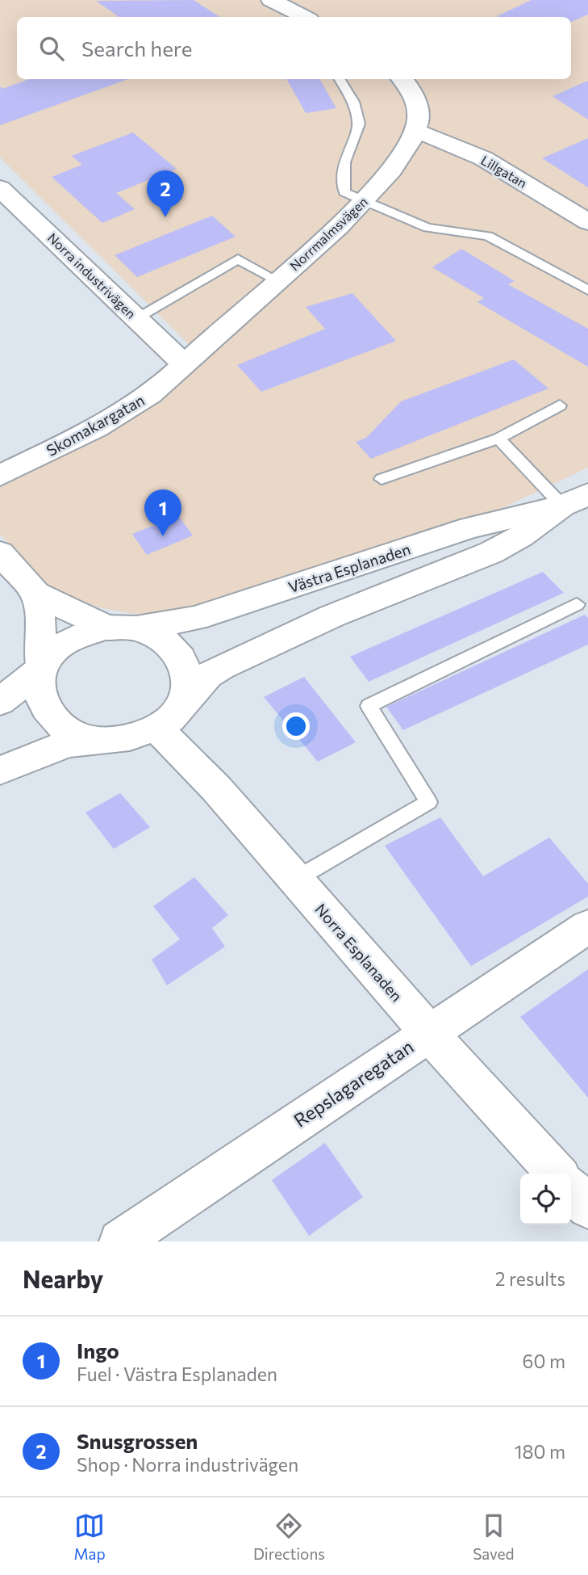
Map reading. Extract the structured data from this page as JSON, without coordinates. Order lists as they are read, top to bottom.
{
  "streets": {
    "street": [
      "Lillgatan",
      "Norrmalmsvägen",
      "Norra industrivägen",
      "Skomakargatan",
      "Västra Esplanaden",
      "Norra Esplanaden",
      "Repslagaregatan"
    ]
  },
  "crossings": [
    ["Lillgatan", "Norrmalmsvägen"],
    ["Norrmalmsvägen", "Norra industrivägen"],
    ["Norrmalmsvägen", "Skomakargatan"],
    ["Norra industrivägen", "Skomakargatan"],
    ["Västra Esplanaden", "Norra Esplanaden"],
    ["Norra Esplanaden", "Repslagaregatan"]
  ],
  "page": {
    "search": "Search here",
    "pins": ["2", "1"],
    "heading": ["Nearby", "2 results"],
    "list": [
      {
        "mark": "1",
        "name": "Ingo",
        "note": "Fuel · Västra Esplanaden",
        "value": "60 m"
      },
      {
        "mark": "2",
        "name": "Snusgrossen",
        "note": "Shop · Norra industrivägen",
        "value": "180 m"
      }
    ],
    "nav": ["Map", "Directions", "Saved"]
  }
}
